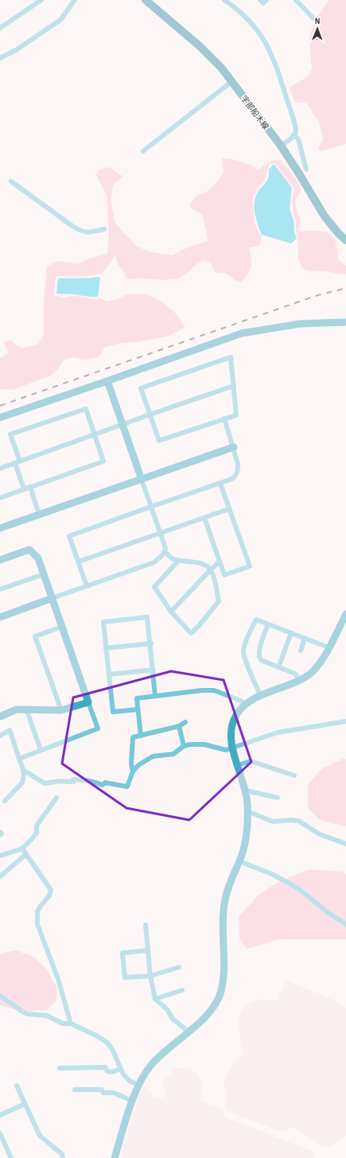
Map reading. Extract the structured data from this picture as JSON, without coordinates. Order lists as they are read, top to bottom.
{
  "streets": {
    "main road": ["宇部船木線"]
  },
  "north": "top"
}
